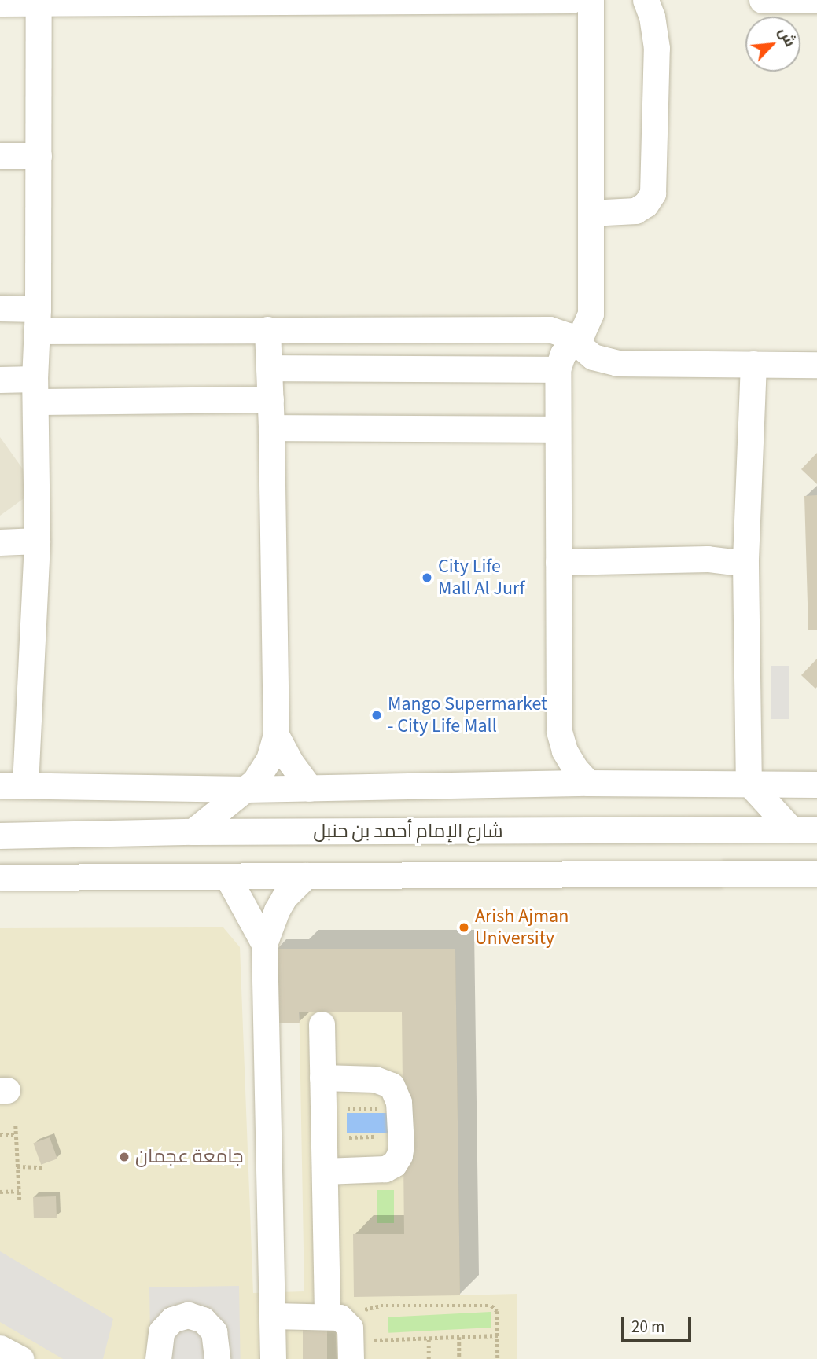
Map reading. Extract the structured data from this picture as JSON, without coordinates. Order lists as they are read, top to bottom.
{
  "streets": {
    "street": ["شارع الإمام أحمد بن حنبل"]
  },
  "places": [
    "City Life Mall Al Jurf",
    "Mango Supermarket - City Life Mall",
    "Arish Ajman University",
    "جامعة عجمان"
  ],
  "scale_bar": "20 m",
  "north": "top right"
}
